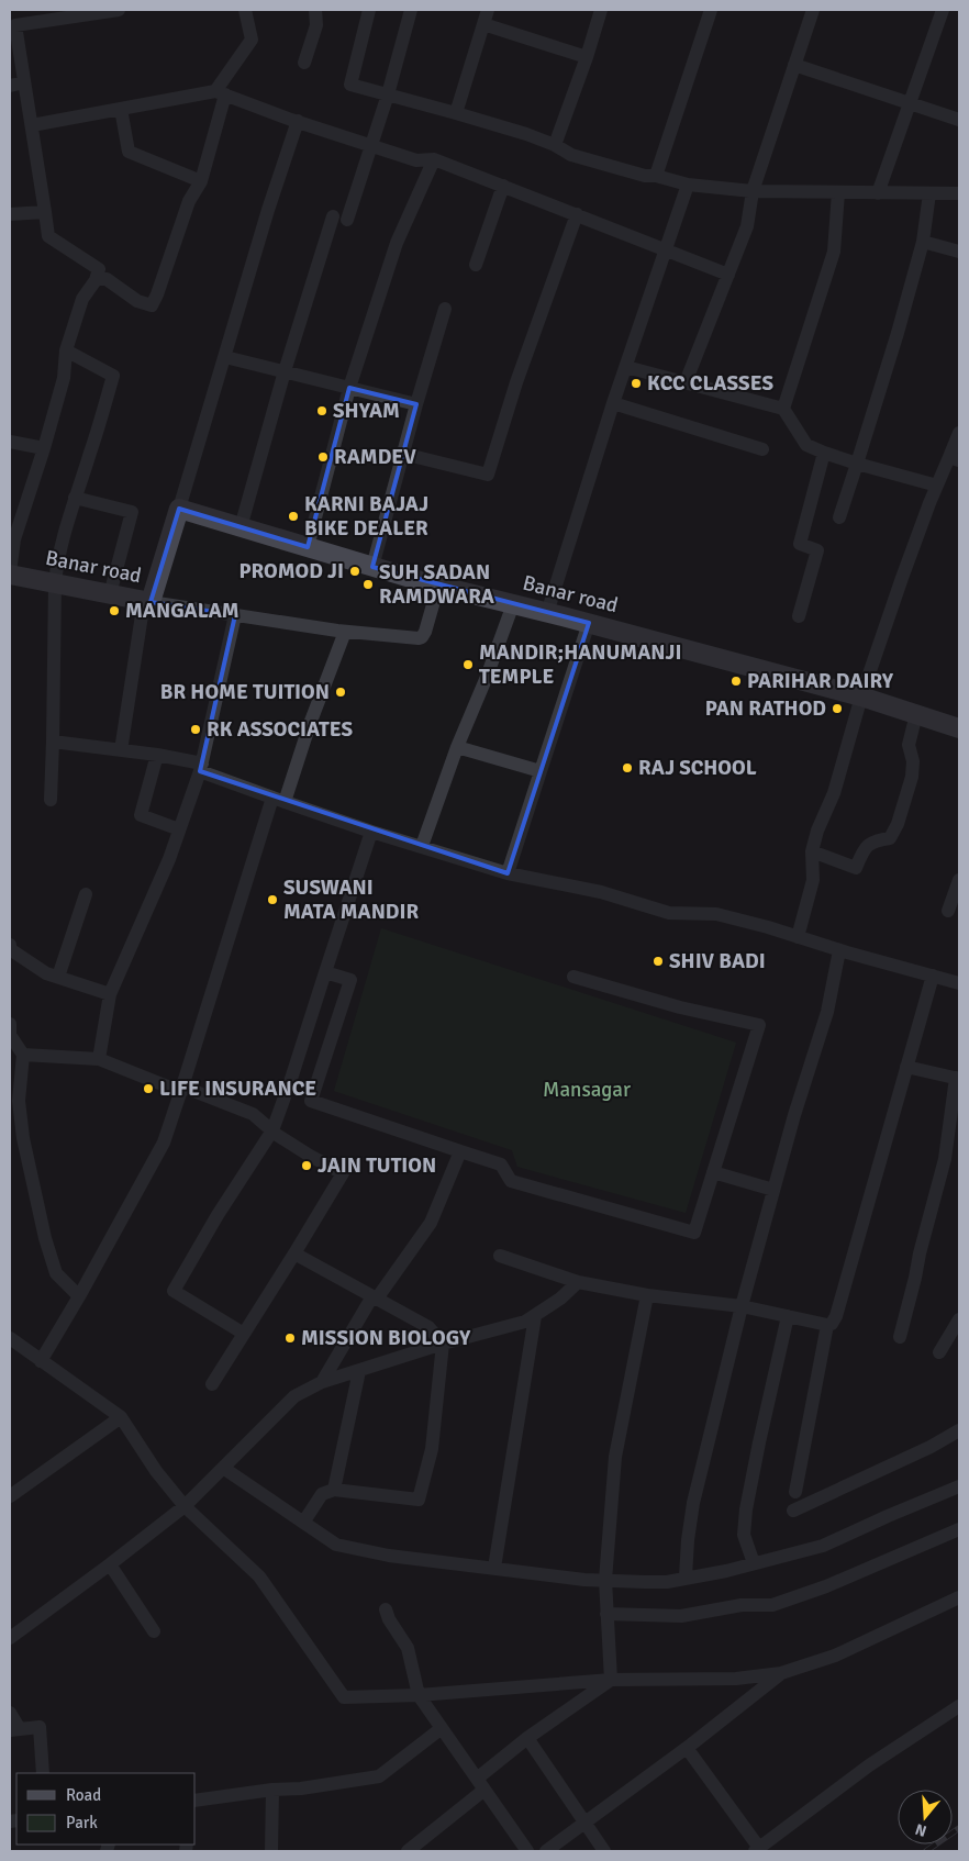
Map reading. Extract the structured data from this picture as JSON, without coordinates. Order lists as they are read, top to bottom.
{
  "streets": {
    "street": ["Banar road"]
  },
  "parks": ["Mansagar"],
  "places": [
    "KCC CLASSES",
    "SHYAM",
    "RAMDEV",
    "KARNI BAJAJ BIKE DEALER",
    "PROMOD JI",
    "SUH SADAN RAMDWARA",
    "MANGALAM",
    "MANDIR;HANUMANJI TEMPLE",
    "PARIHAR DAIRY",
    "BR HOME TUITION",
    "PAN RATHOD",
    "RK ASSOCIATES",
    "RAJ SCHOOL",
    "SUSWANI MATA MANDIR",
    "SHIV BADI",
    "LIFE INSURANCE",
    "JAIN TUTION",
    "MISSION BIOLOGY"
  ],
  "legend": ["Road", "Park"],
  "north": "bottom"
}
